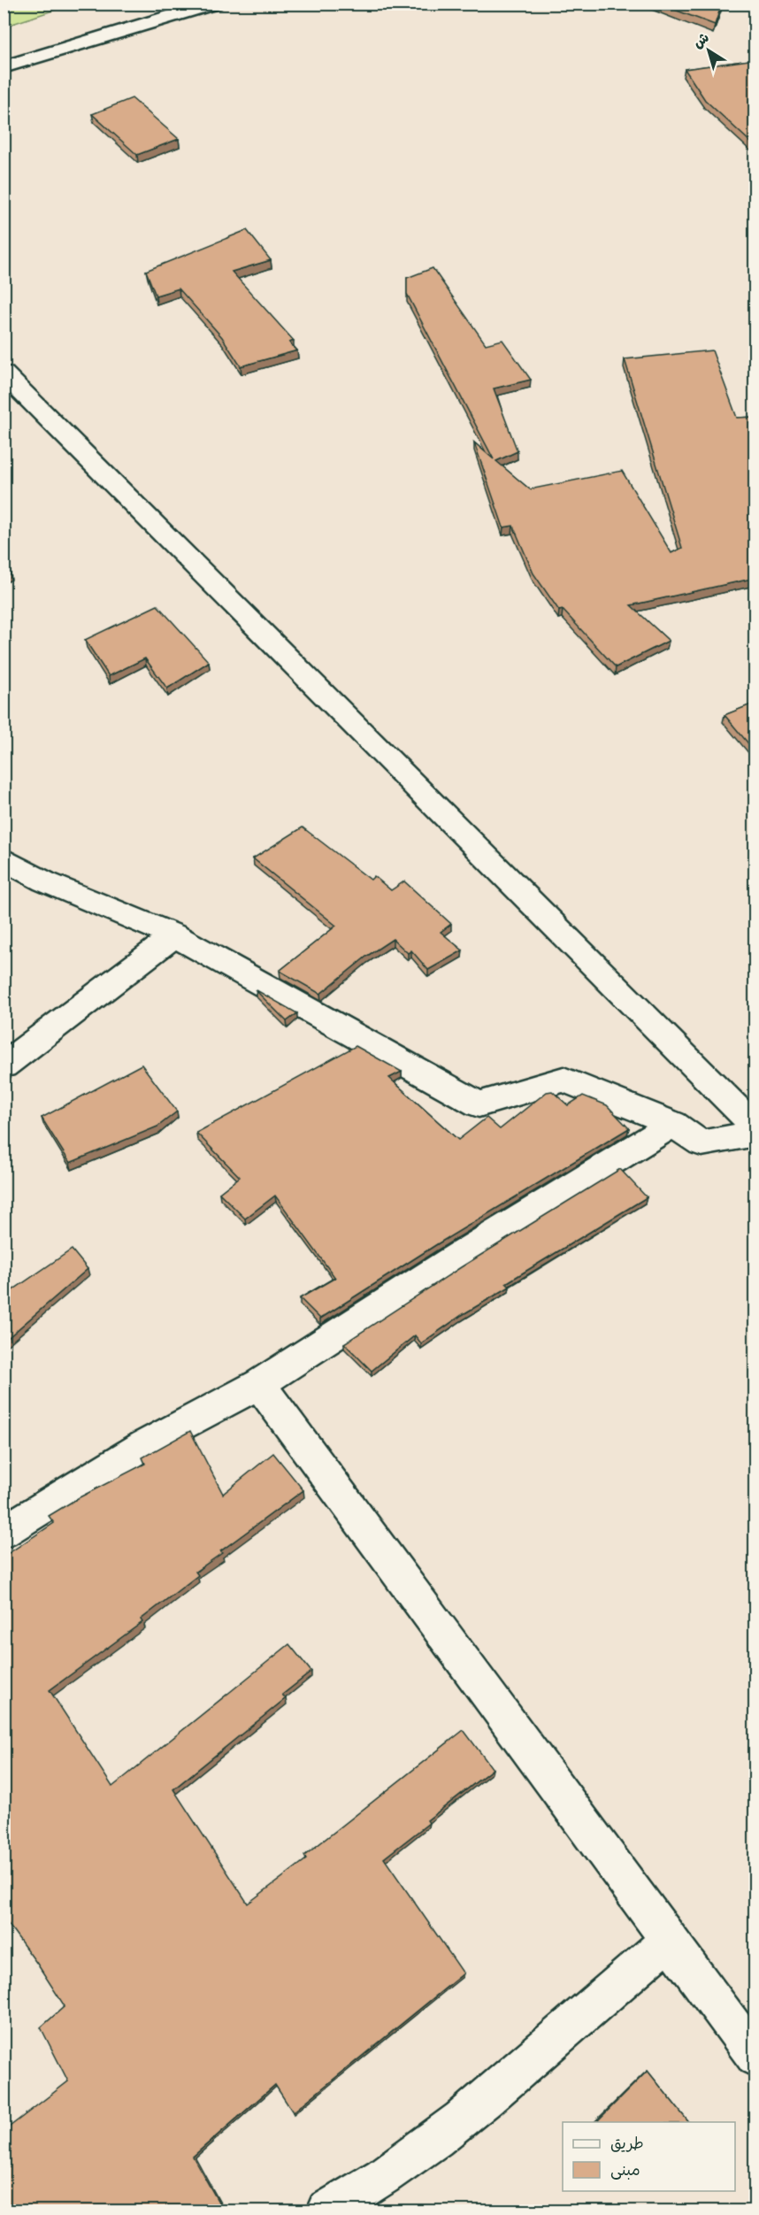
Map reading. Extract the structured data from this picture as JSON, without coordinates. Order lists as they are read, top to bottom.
{
  "legend": ["طريق", "مبنى"],
  "north": "top left"
}
